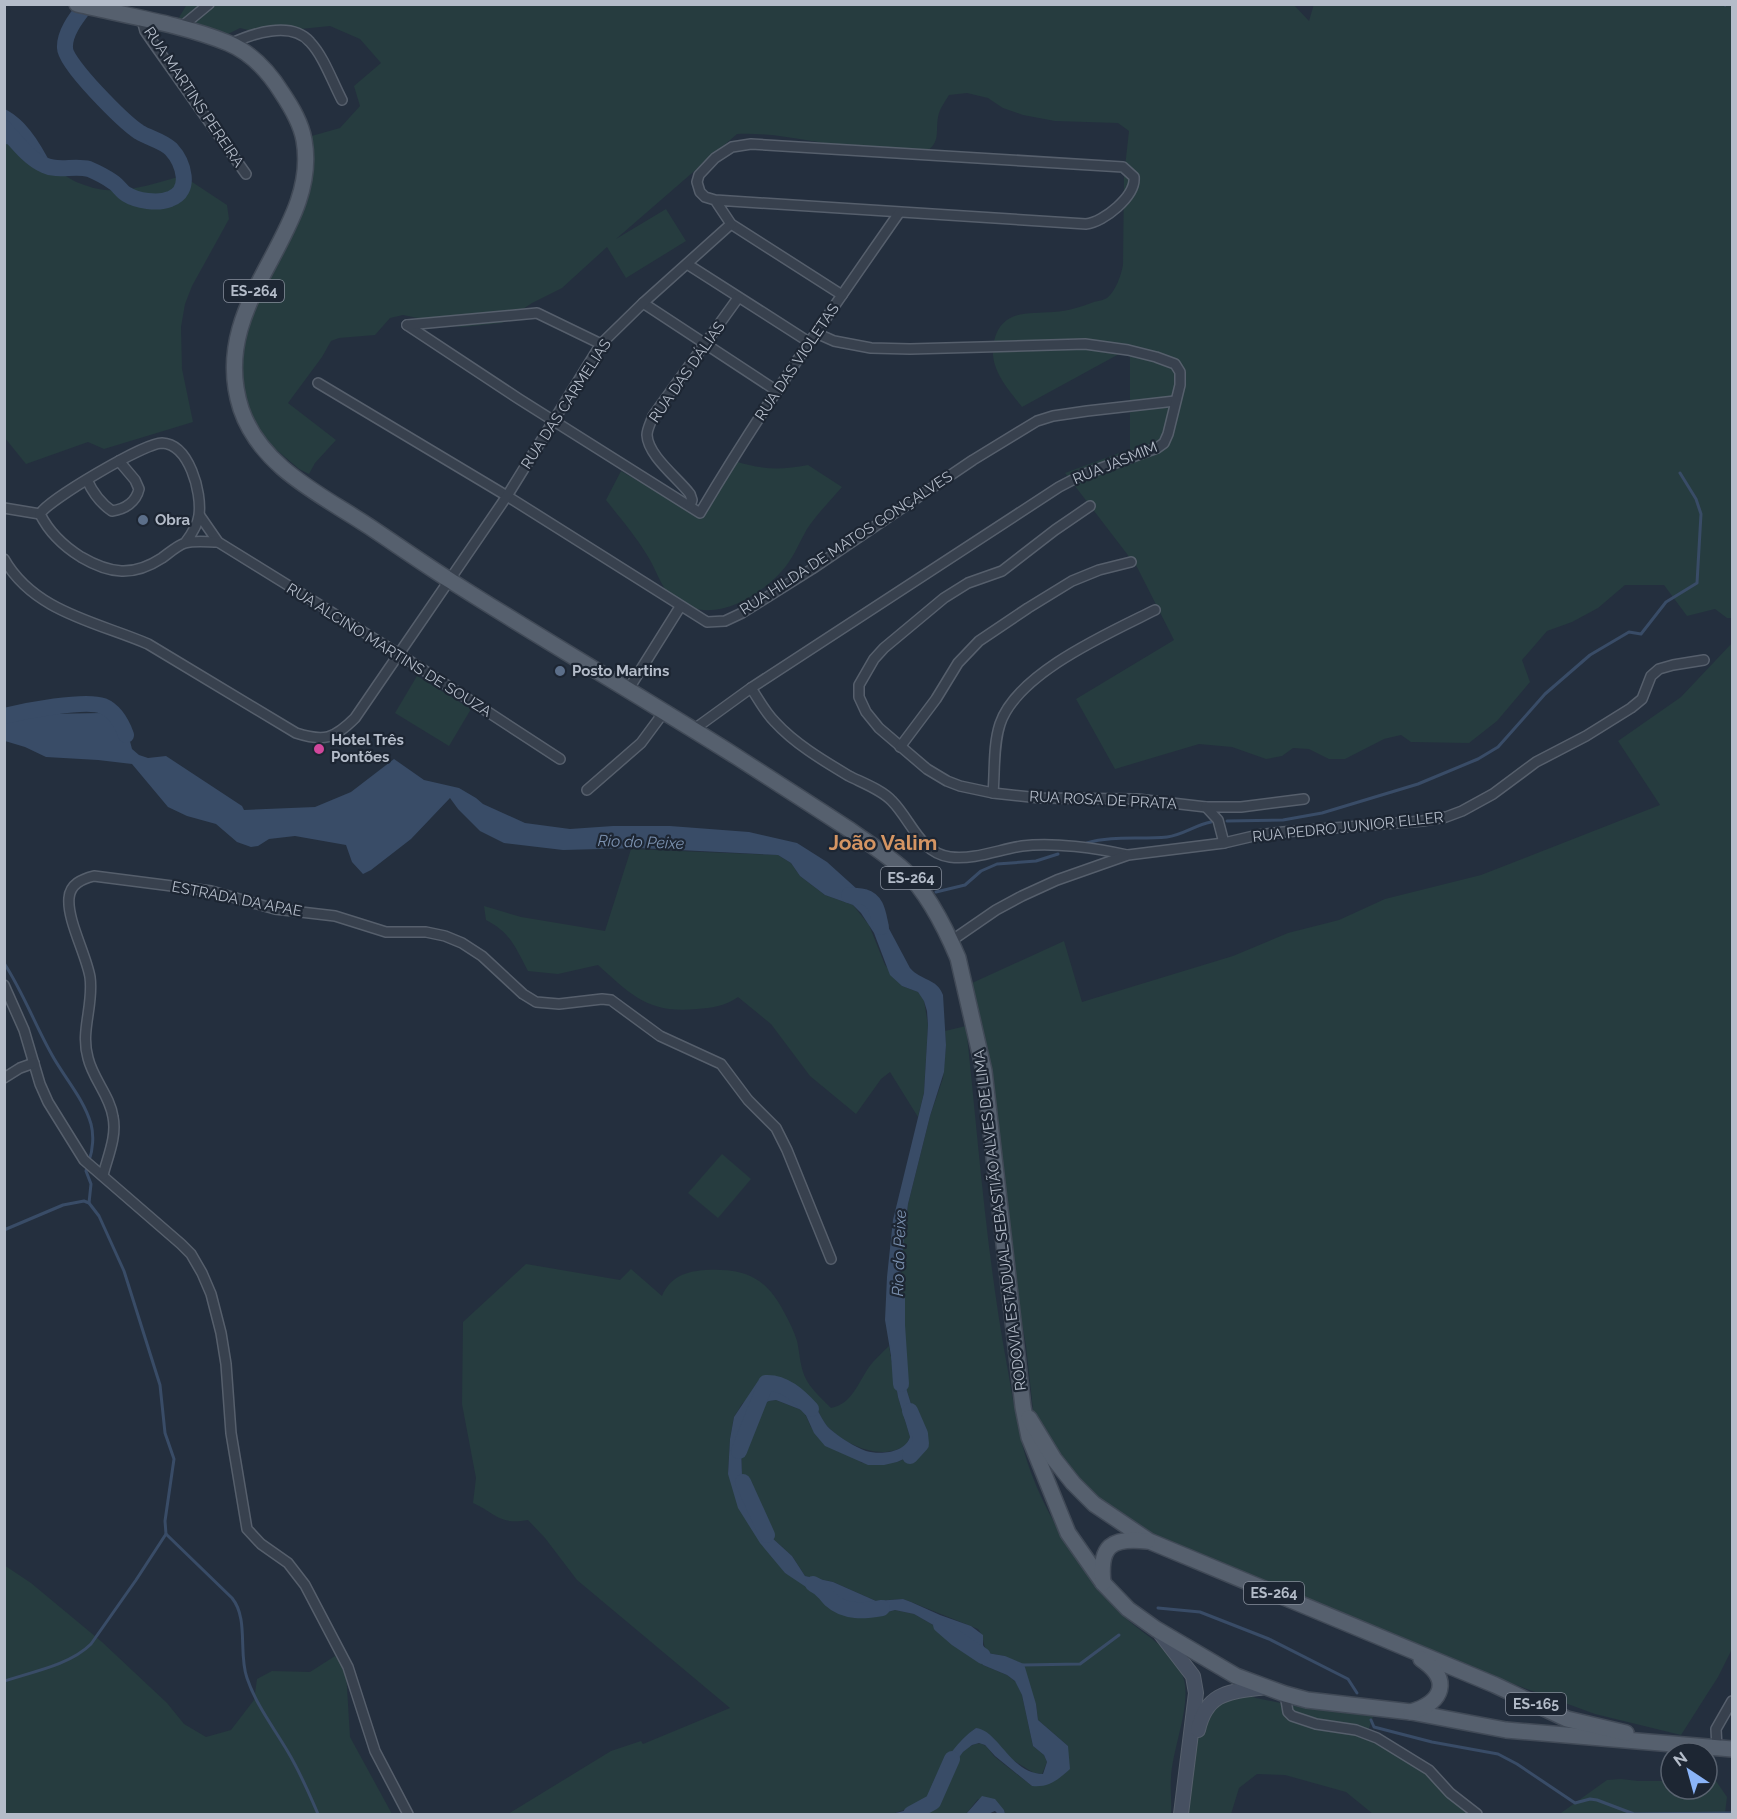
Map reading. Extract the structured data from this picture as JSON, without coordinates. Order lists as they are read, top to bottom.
{
  "streets": {
    "main road": ["ES-264", "RODOVIA ESTADUAL SEBASTIÃO ALVES DE LIMA", "ES-165"],
    "street": [
      "RUA MARTINS PEREIRA",
      "RUA DAS VIOLETAS",
      "RUA DAS DÁLIAS",
      "RUA DAS CARMELIAS",
      "RUA JASMIM",
      "RUA HILDA DE MATOS GONÇALVES",
      "RUA ALCINO MARTINS DE SOUZA",
      "RUA ROSA DE PRATA",
      "RUA PEDRO JUNIOR ELLER",
      "ESTRADA DA APAE"
    ]
  },
  "crossings": [
    ["RUA MARTINS PEREIRA", "ES-264"],
    ["ES-264", "RUA DAS CARMELIAS"],
    ["ES-264", "RODOVIA ESTADUAL SEBASTIÃO ALVES DE LIMA"],
    ["RUA DAS VIOLETAS", "RUA DAS DÁLIAS"],
    ["RUA DAS VIOLETAS", "RUA JASMIM"],
    ["RUA DAS CARMELIAS", "RUA HILDA DE MATOS GONÇALVES"],
    ["RUA DAS CARMELIAS", "RUA ALCINO MARTINS DE SOUZA"],
    ["RUA DAS CARMELIAS", "RODOVIA ESTADUAL SEBASTIÃO ALVES DE LIMA"],
    ["RUA JASMIM", "RUA HILDA DE MATOS GONÇALVES"],
    ["RUA JASMIM", "RODOVIA ESTADUAL SEBASTIÃO ALVES DE LIMA"],
    ["RUA PEDRO JUNIOR ELLER", "RODOVIA ESTADUAL SEBASTIÃO ALVES DE LIMA"]
  ],
  "districts": ["João Valim"],
  "water": ["Rio do Peixe"],
  "places": ["Obra", "Posto Martins", "Hotel Três Pontões"],
  "north": "top left"
}
